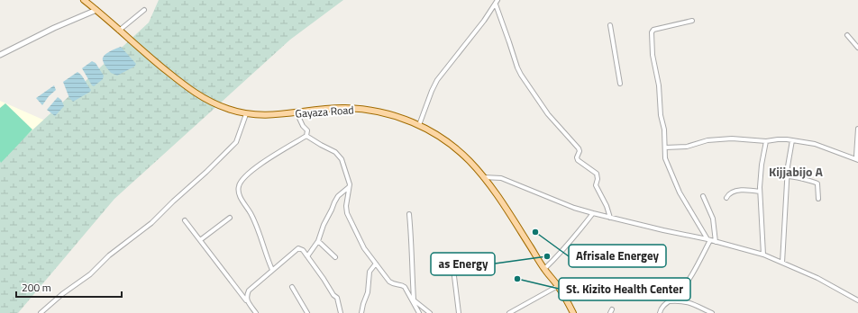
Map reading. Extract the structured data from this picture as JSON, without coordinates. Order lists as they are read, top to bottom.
{
  "streets": {
    "main road": ["Gayaza Road"]
  },
  "districts": ["Kijjabijo A"],
  "places": ["Afrisale Energey", "as Energy", "St. Kizito Health Center"],
  "scale_bar": "200 m"
}
